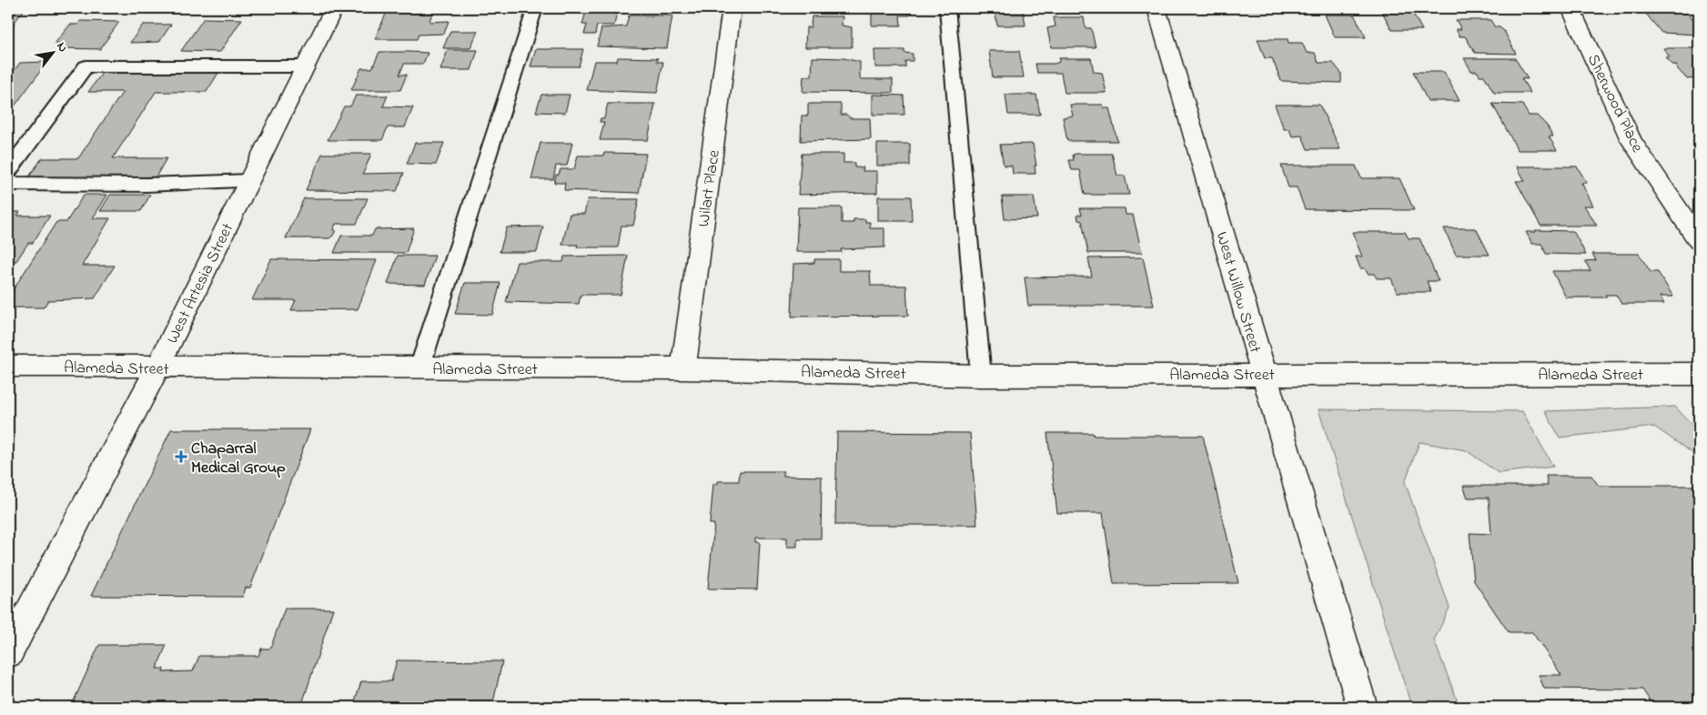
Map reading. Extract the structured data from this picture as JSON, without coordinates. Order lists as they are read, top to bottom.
{
  "streets": {
    "street": [
      "Sherwood Place",
      "Wilart Place",
      "West Artesia Street",
      "West Willow Street",
      "Alameda Street"
    ]
  },
  "crossings": [
    ["Wilart Place", "Alameda Street"],
    ["West Artesia Street", "Alameda Street"],
    ["West Willow Street", "Alameda Street"]
  ],
  "places": {
    "health": ["Chaparral Medical Group"]
  },
  "north": "top right"
}
